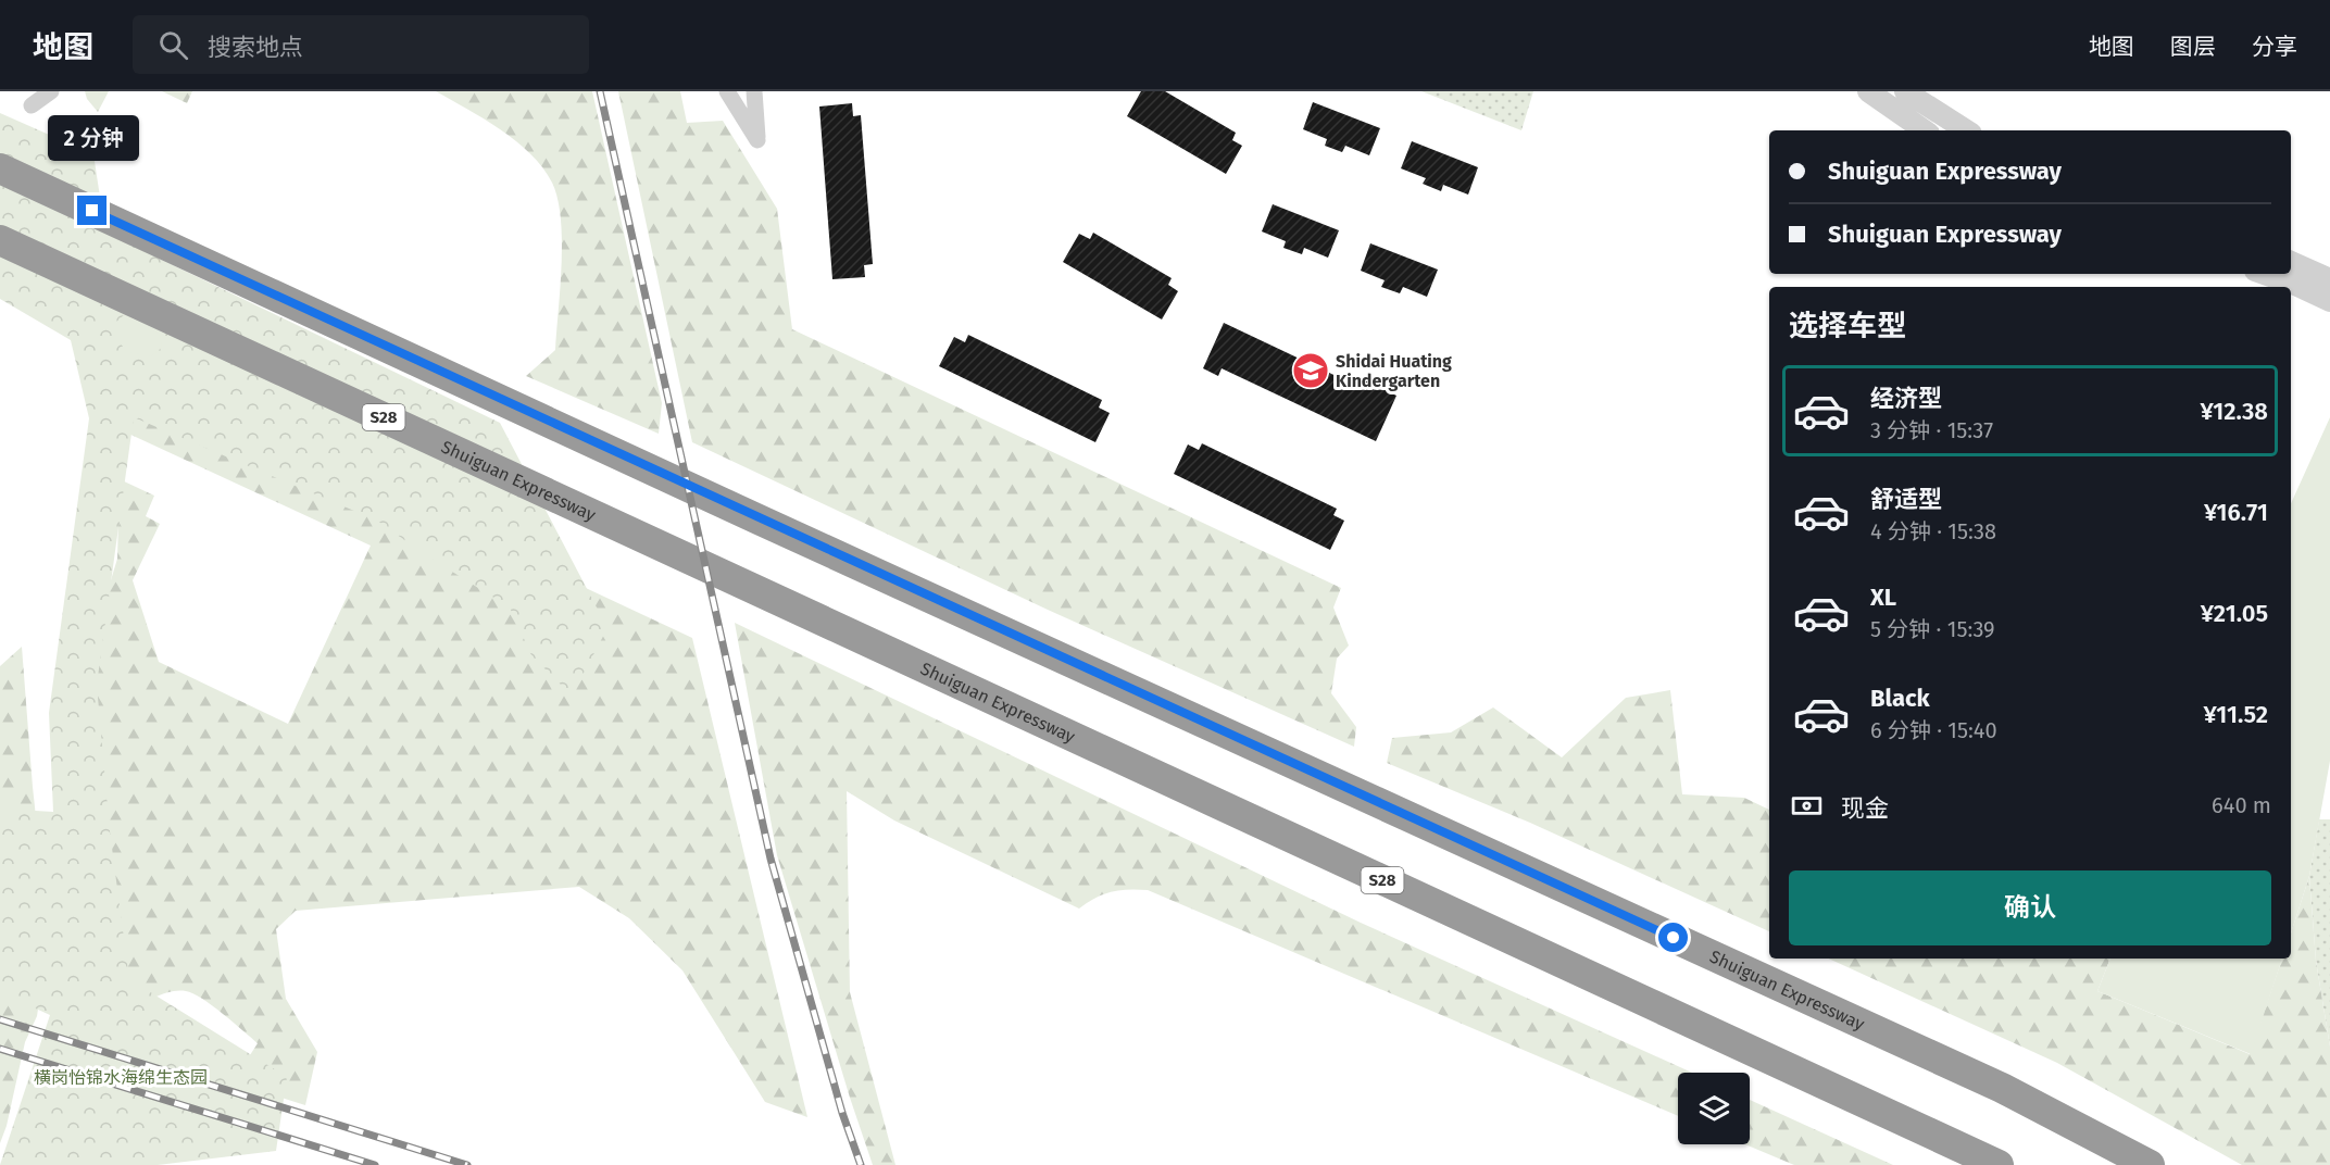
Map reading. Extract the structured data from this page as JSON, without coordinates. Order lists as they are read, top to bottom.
{
  "streets": {
    "highway": ["S28", "Shuiguan Expressway"]
  },
  "parks": ["横岗怡锦水海绵生态园"],
  "places": {
    "school or university": ["Shidai Huating Kindergarten"]
  },
  "page": {
    "header": "地图",
    "search": "搜索地点",
    "nav": ["地图", "图层", "分享"],
    "bubble": "2 分钟",
    "banner": ["Shuiguan Expressway", "Shuiguan Expressway"],
    "heading": "选择车型",
    "list": [
      {
        "name": "经济型",
        "note": "3 分钟 · 15:37",
        "value": "¥12.38"
      },
      {
        "name": "舒适型",
        "note": "4 分钟 · 15:38",
        "value": "¥16.71"
      },
      {
        "name": "XL",
        "note": "5 分钟 · 15:39",
        "value": "¥21.05"
      },
      {
        "name": "Black",
        "note": "6 分钟 · 15:40",
        "value": "¥11.52"
      }
    ],
    "pay": ["现金", "640 m"],
    "buttons": "确认"
  }
}
